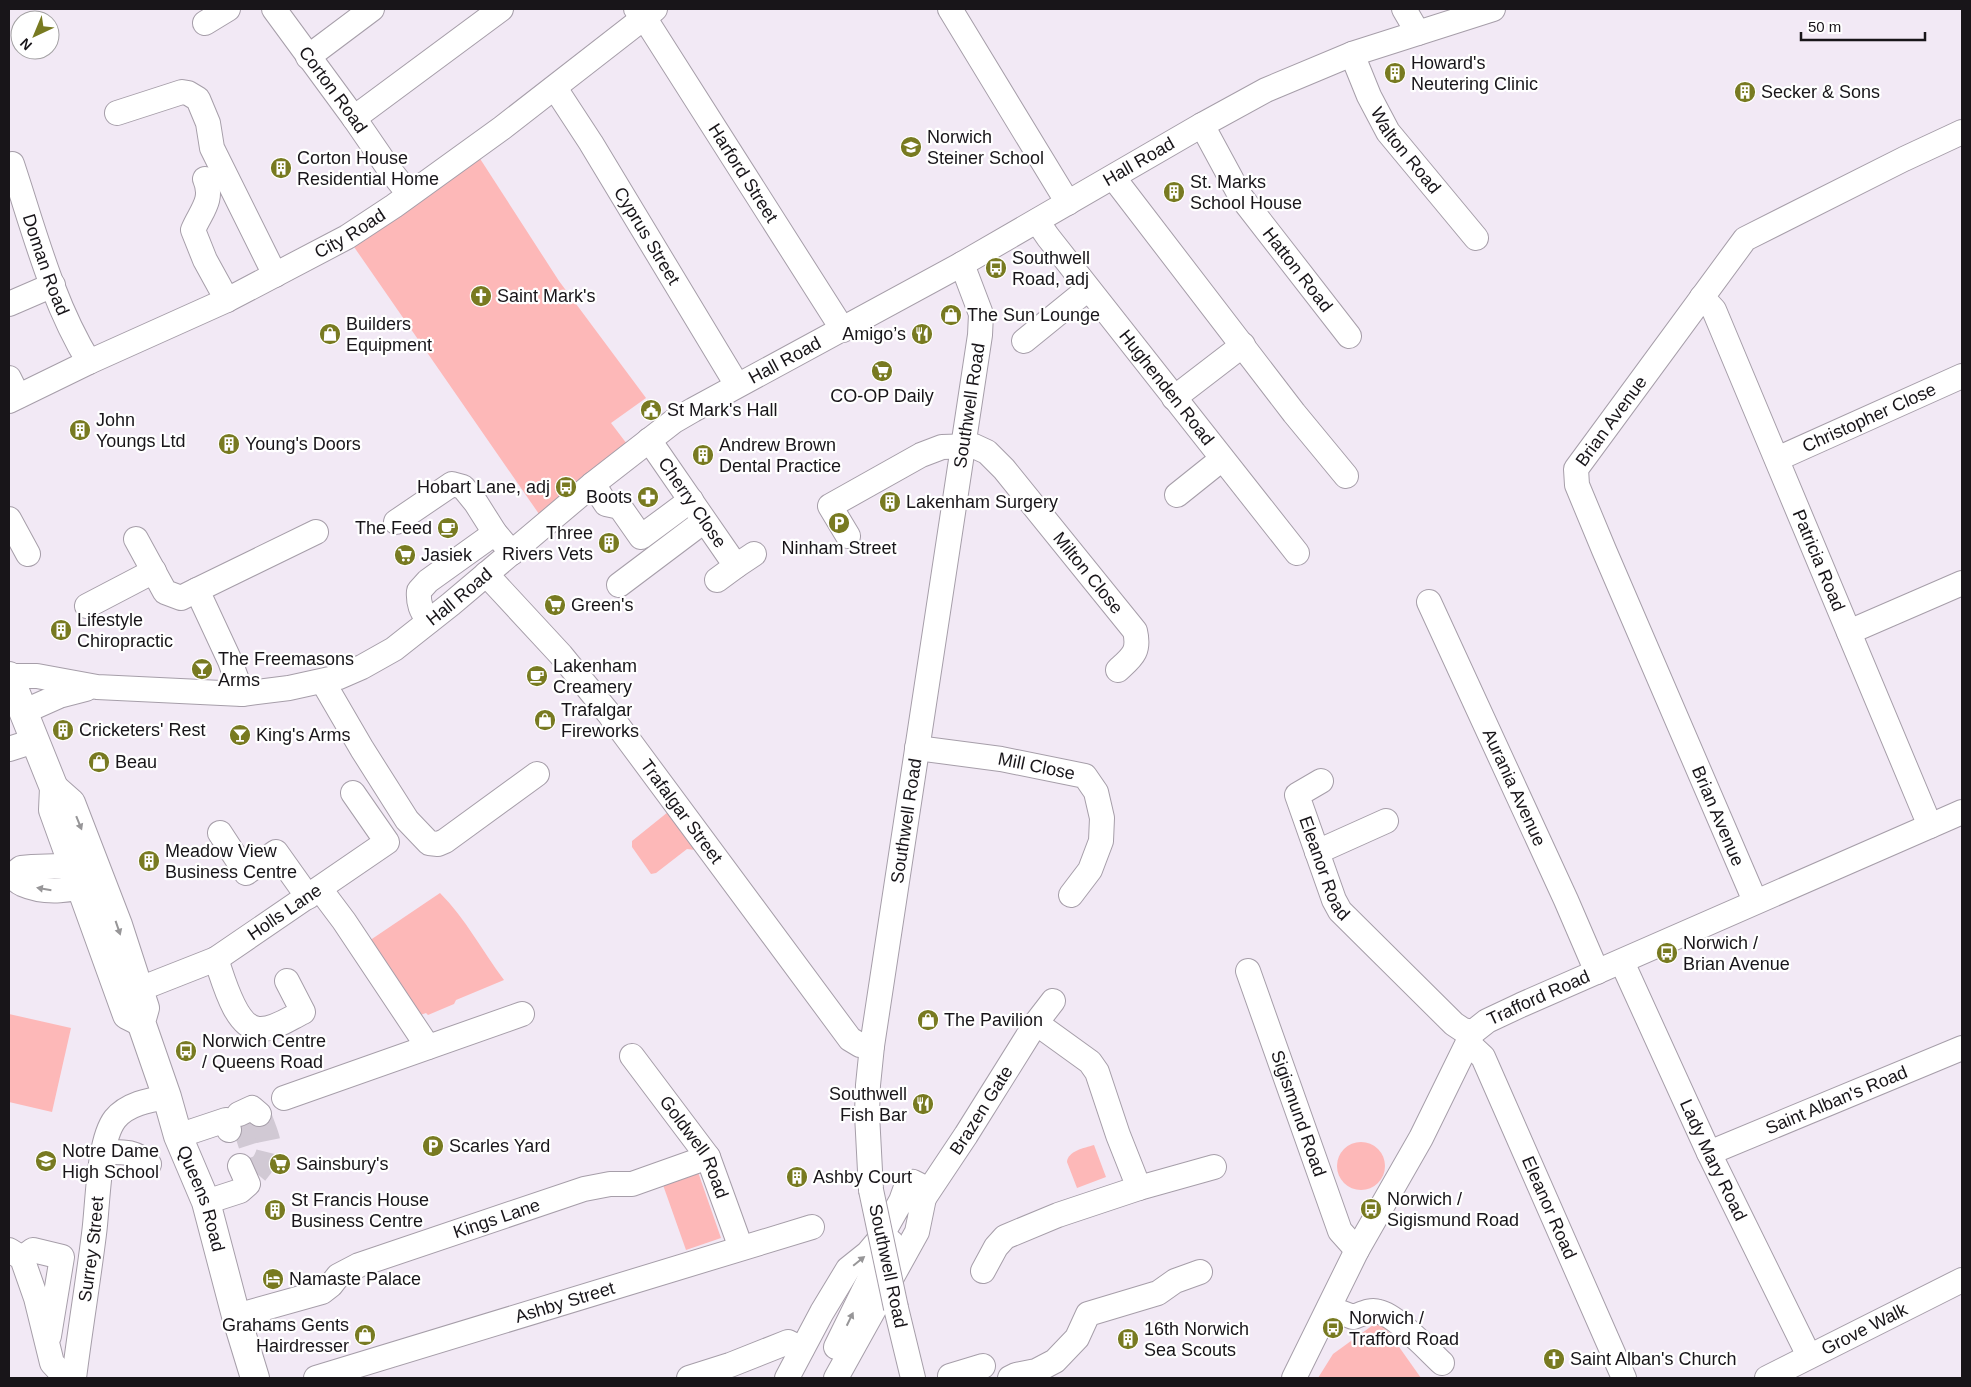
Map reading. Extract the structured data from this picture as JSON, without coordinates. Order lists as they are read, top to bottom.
{
  "streets": {
    "main road": ["Queens Road"],
    "street": [
      "Corton Road",
      "Walton Road",
      "Hall Road",
      "Harford Street",
      "City Road",
      "Cyprus Street",
      "Doman Road",
      "Hatton Road",
      "Hughenden Road",
      "Southwell Road",
      "Christopher Close",
      "Brian Avenue",
      "Cherry Close",
      "Patricia Road",
      "Milton Close",
      "Mill Close",
      "Aurania Avenue",
      "Trafalgar Street",
      "Eleanor Road",
      "Holls Lane",
      "Trafford Road",
      "Saint Alban's Road",
      "Brazen Gate",
      "Sigismund Road",
      "Goldwell Road",
      "Lady Mary Road",
      "Kings Lane",
      "Surrey Street",
      "Ashby Street",
      "Grove Walk"
    ]
  },
  "crossings": [
    ["Corton Road", "City Road"],
    ["Walton Road", "Hall Road"],
    ["Hall Road", "Harford Street"],
    ["Hall Road", "Cyprus Street"],
    ["Hall Road", "Hatton Road"],
    ["Hall Road", "Hughenden Road"],
    ["Hall Road", "Southwell Road"],
    ["Hall Road", "Cherry Close"],
    ["Hall Road", "Trafalgar Street"],
    ["Hall Road", "Queens Road"],
    ["Harford Street", "City Road"],
    ["City Road", "Cyprus Street"],
    ["City Road", "Doman Road"],
    ["Southwell Road", "Milton Close"],
    ["Southwell Road", "Mill Close"],
    ["Southwell Road", "Trafalgar Street"],
    ["Christopher Close", "Patricia Road"],
    ["Brian Avenue", "Patricia Road"],
    ["Brian Avenue", "Trafford Road"],
    ["Patricia Road", "Trafford Road"],
    ["Aurania Avenue", "Trafford Road"],
    ["Eleanor Road", "Trafford Road"],
    ["Holls Lane", "Queens Road"],
    ["Trafford Road", "Sigismund Road"],
    ["Trafford Road", "Lady Mary Road"],
    ["Saint Alban's Road", "Lady Mary Road"],
    ["Goldwell Road", "Kings Lane"],
    ["Goldwell Road", "Ashby Street"],
    ["Lady Mary Road", "Grove Walk"],
    ["Queens Road", "Kings Lane"],
    ["Queens Road", "Surrey Street"]
  ],
  "places": {
    "building": [
      "Howard's Neutering Clinic",
      "Secker & Sons",
      "Corton House Residential Home",
      "St. Marks School House",
      "John Youngs Ltd",
      "Young's Doors",
      "Andrew Brown Dental Practice",
      "Lakenham Surgery",
      "Three Rivers Vets",
      "Lifestyle Chiropractic",
      "Cricketers' Rest",
      "Meadow View Business Centre",
      "Ashby Court",
      "St Francis House Business Centre",
      "16th Norwich Sea Scouts"
    ],
    "school or university": ["Norwich Steiner School", "Notre Dame High School"],
    "bus stop": [
      "Southwell Road, adj",
      "Hobart Lane, adj",
      "Norwich / Brian Avenue",
      "Norwich Centre / Queens Road",
      "Norwich / Sigismund Road",
      "Norwich / Trafford Road"
    ],
    "church": ["Saint Mark's", "Saint Alban's Church"],
    "shop": [
      "The Sun Lounge",
      "Builders Equipment",
      "Trafalgar Fireworks",
      "Beau",
      "The Pavilion",
      "Grahams Gents Hairdresser"
    ],
    "restaurant": ["Amigo’s", "Southwell Fish Bar"],
    "supermarket": [
      "CO-OP Daily",
      "Jasiek",
      "Green's",
      "Sainsbury's"
    ],
    "public building": ["St Mark's Hall"],
    "pharmacy": ["Boots"],
    "parking": ["Ninham Street", "Scarles Yard"],
    "cafe": ["The Feed", "Lakenham Creamery"],
    "bar": ["The Freemasons Arms", "King's Arms"],
    "hotel": ["Namaste Palace"]
  },
  "scale_bar": "50 m",
  "north": "bottom left"
}
